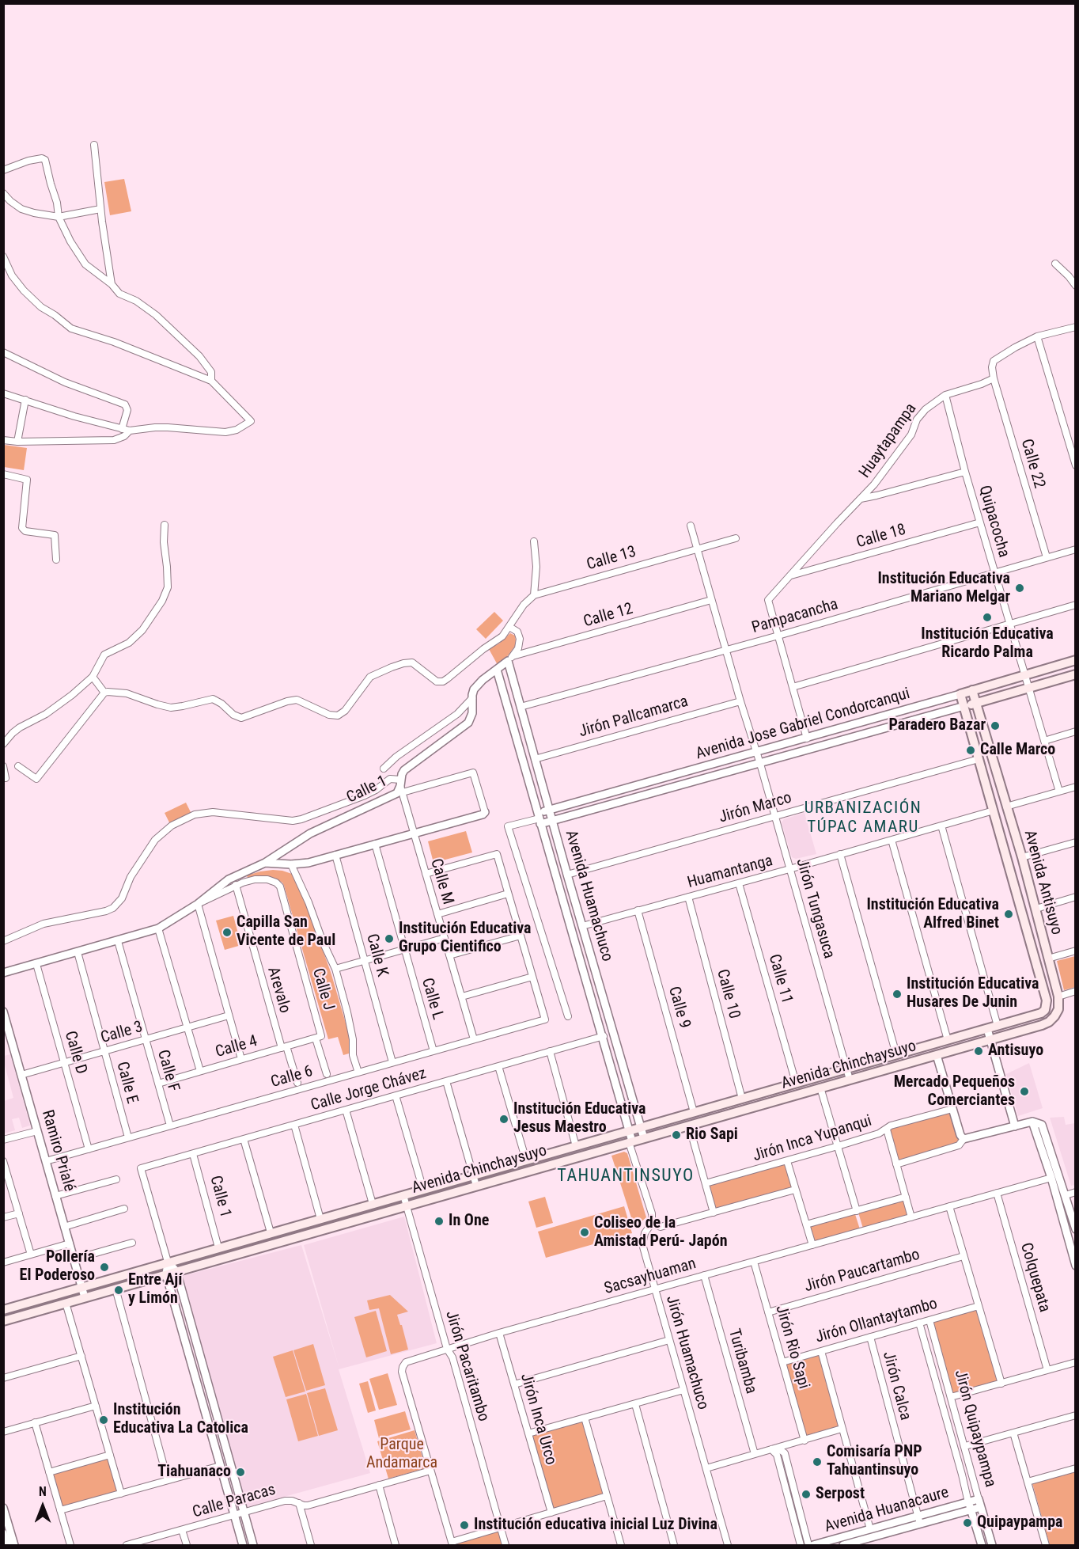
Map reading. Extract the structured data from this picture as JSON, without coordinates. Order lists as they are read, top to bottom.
{
  "streets": {
    "main road": ["Avenida Jose Gabriel Condorcanqui", "Avenida Antisuyo", "Avenida Chinchaysuyo"],
    "street": [
      "Huaytapampa",
      "Calle 22",
      "Quipacocha",
      "Calle 18",
      "Calle 13",
      "Calle 12",
      "Pampacancha",
      "Jirón Pallcamarca",
      "Calle 1",
      "Jirón Marco",
      "Huamantanga",
      "Calle M",
      "Avenida Huamachuco",
      "Jirón Tungasuca",
      "Calle K",
      "Calle 11",
      "Calle J",
      "Arevalo",
      "Calle 10",
      "Calle L",
      "Calle 9",
      "Calle 3",
      "Calle 4",
      "Calle D",
      "Calle F",
      "Calle 6",
      "Calle E",
      "Calle Jorge Chávez",
      "Jirón Inca Yupanqui",
      "Ramiro Prialé",
      "Jirón Paucartambo",
      "Sacsayhuaman",
      "Colquepata",
      "Jirón Ollantaytambo",
      "Jirón Rio Sapi",
      "Jirón Huamachuco",
      "Turibamba",
      "Jirón Pacaritambo",
      "Jirón Calca",
      "Jirón Inca Urco",
      "Jirón Quipaypampa",
      "Calle Paracas",
      "Avenida Huanacaure"
    ]
  },
  "crossings": [
    ["Huaytapampa", "Calle 22"],
    ["Huaytapampa", "Quipacocha"],
    ["Huaytapampa", "Calle 18"],
    ["Huaytapampa", "Pampacancha"],
    ["Calle 22", "Pampacancha"],
    ["Quipacocha", "Calle 18"],
    ["Quipacocha", "Pampacancha"],
    ["Quipacocha", "Avenida Jose Gabriel Condorcanqui"],
    ["Calle 13", "Jirón Tungasuca"],
    ["Calle 12", "Calle 1"],
    ["Calle 12", "Avenida Huamachuco"],
    ["Calle 12", "Jirón Tungasuca"],
    ["Pampacancha", "Avenida Huamachuco"],
    ["Pampacancha", "Jirón Tungasuca"],
    ["Jirón Pallcamarca", "Avenida Huamachuco"],
    ["Jirón Pallcamarca", "Jirón Tungasuca"],
    ["Avenida Jose Gabriel Condorcanqui", "Avenida Antisuyo"],
    ["Avenida Jose Gabriel Condorcanqui", "Avenida Huamachuco"],
    ["Avenida Jose Gabriel Condorcanqui", "Jirón Tungasuca"],
    ["Calle 1", "Calle M"],
    ["Calle 1", "Avenida Huamachuco"],
    ["Calle 1", "Calle K"],
    ["Calle 1", "Calle L"],
    ["Calle 1", "Calle D"],
    ["Calle 1", "Avenida Chinchaysuyo"],
    ["Calle 1", "Calle F"],
    ["Calle 1", "Calle E"],
    ["Calle 1", "Calle Jorge Chávez"],
    ["Jirón Marco", "Avenida Antisuyo"],
    ["Jirón Marco", "Avenida Huamachuco"],
    ["Jirón Marco", "Jirón Tungasuca"],
    ["Huamantanga", "Avenida Antisuyo"],
    ["Huamantanga", "Avenida Huamachuco"],
    ["Huamantanga", "Jirón Tungasuca"],
    ["Huamantanga", "Calle 11"],
    ["Huamantanga", "Calle 10"],
    ["Huamantanga", "Calle 9"],
    ["Calle M", "Calle 6"],
    ["Avenida Antisuyo", "Avenida Chinchaysuyo"],
    ["Avenida Huamachuco", "Avenida Chinchaysuyo"],
    ["Avenida Huamachuco", "Calle Jorge Chávez"],
    ["Jirón Tungasuca", "Avenida Chinchaysuyo"],
    ["Calle K", "Calle 6"],
    ["Calle 11", "Avenida Chinchaysuyo"],
    ["Calle J", "Arevalo"],
    ["Calle J", "Calle 4"],
    ["Arevalo", "Calle 4"],
    ["Calle 10", "Avenida Chinchaysuyo"],
    ["Calle L", "Calle 6"],
    ["Calle 9", "Avenida Chinchaysuyo"],
    ["Calle 3", "Calle D"],
    ["Calle 3", "Calle F"],
    ["Calle 3", "Calle E"],
    ["Calle 3", "Ramiro Prialé"],
    ["Calle 4", "Calle F"],
    ["Calle D", "Calle 6"],
    ["Avenida Chinchaysuyo", "Calle Jorge Chávez"],
    ["Avenida Chinchaysuyo", "Ramiro Prialé"],
    ["Avenida Chinchaysuyo", "Jirón Pacaritambo"],
    ["Calle F", "Calle 6"],
    ["Calle 6", "Calle E"],
    ["Calle 6", "Ramiro Prialé"],
    ["Jirón Paucartambo", "Jirón Rio Sapi"],
    ["Sacsayhuaman", "Colquepata"],
    ["Sacsayhuaman", "Jirón Rio Sapi"],
    ["Sacsayhuaman", "Jirón Huamachuco"],
    ["Sacsayhuaman", "Turibamba"],
    ["Sacsayhuaman", "Jirón Pacaritambo"],
    ["Sacsayhuaman", "Jirón Inca Urco"],
    ["Sacsayhuaman", "Calle Paracas"],
    ["Jirón Ollantaytambo", "Jirón Rio Sapi"],
    ["Jirón Ollantaytambo", "Jirón Calca"],
    ["Jirón Ollantaytambo", "Jirón Quipaypampa"],
    ["Jirón Ollantaytambo", "Avenida Huanacaure"],
    ["Jirón Rio Sapi", "Avenida Huanacaure"],
    ["Jirón Calca", "Avenida Huanacaure"],
    ["Jirón Quipaypampa", "Avenida Huanacaure"]
  ],
  "districts": ["URBANIZACIÓN TÚPAC AMARU", "TAHUANTINSUYO"],
  "parks": ["Parque Andamarca"],
  "places": [
    "Institución Educativa Mariano Melgar",
    "Institución Educativa Ricardo Palma",
    "Paradero Bazar",
    "Calle Marco",
    "Institución Educativa Alfred Binet",
    "Capilla San Vicente de Paul",
    "Institución Educativa Grupo Cientifico",
    "Institución Educativa Husares De Junin",
    "Antisuyo",
    "Mercado Pequeños Comerciantes",
    "Institución Educativa Jesus Maestro",
    "Rio Sapi",
    "In One",
    "Coliseo de la Amistad Perú- Japón",
    "Pollería El Poderoso",
    "Entre Ají y Limón",
    "Institución Educativa La Catolica",
    "Comisaría PNP Tahuantinsuyo",
    "Tiahuanaco",
    "Serpost",
    "Quipaypampa",
    "Institución educativa inicial Luz Divina"
  ],
  "north": "top"
}
